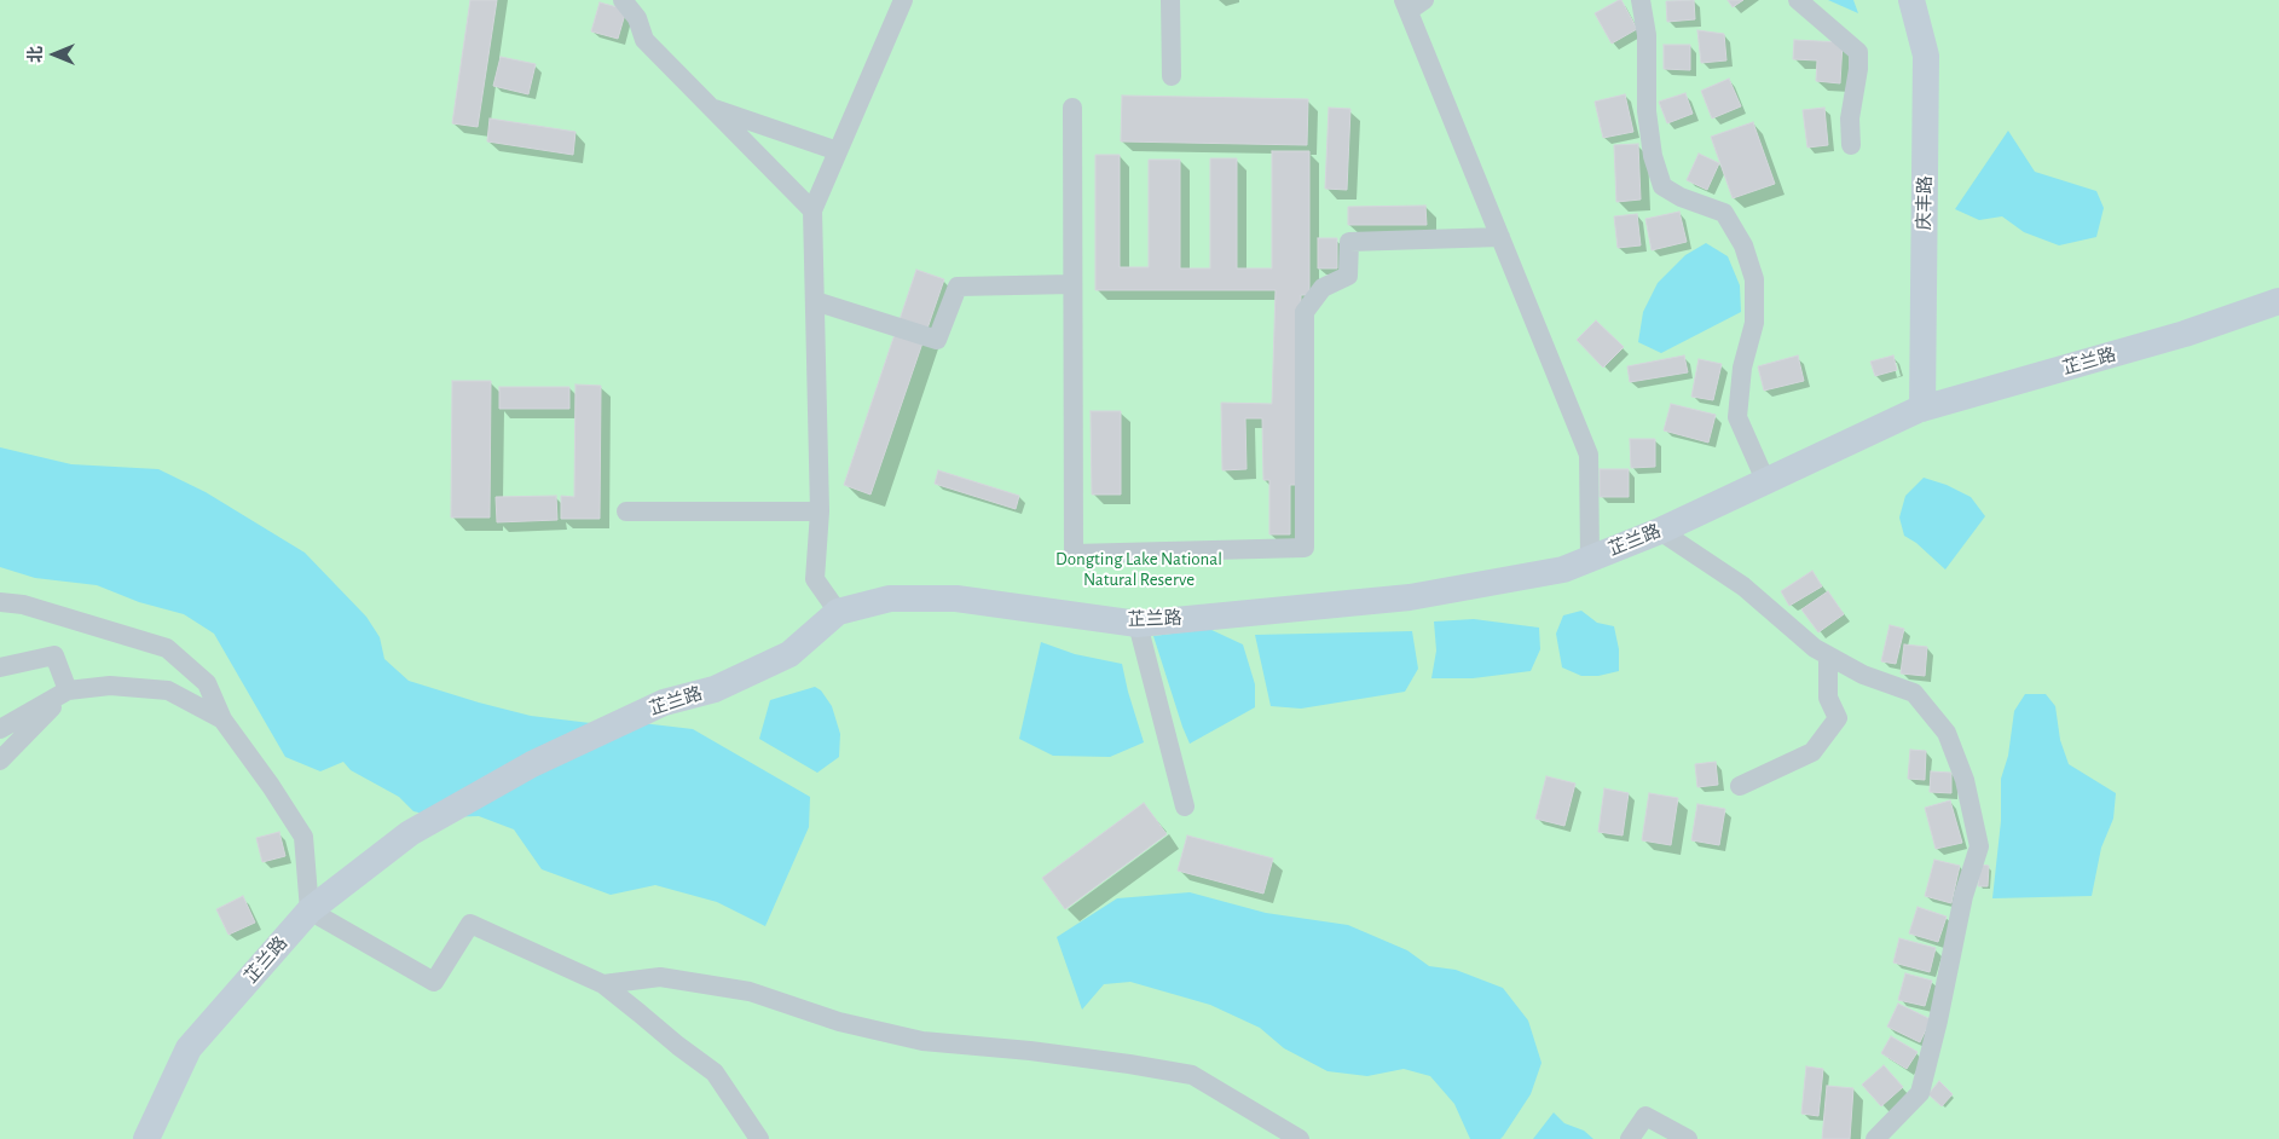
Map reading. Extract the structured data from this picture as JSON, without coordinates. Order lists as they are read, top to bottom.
{
  "streets": {
    "street": ["庆丰路", "芷兰路"]
  },
  "crossings": [
    ["庆丰路", "芷兰路"]
  ],
  "parks": ["Dongting Lake National Natural Reserve"],
  "north": "left"
}
